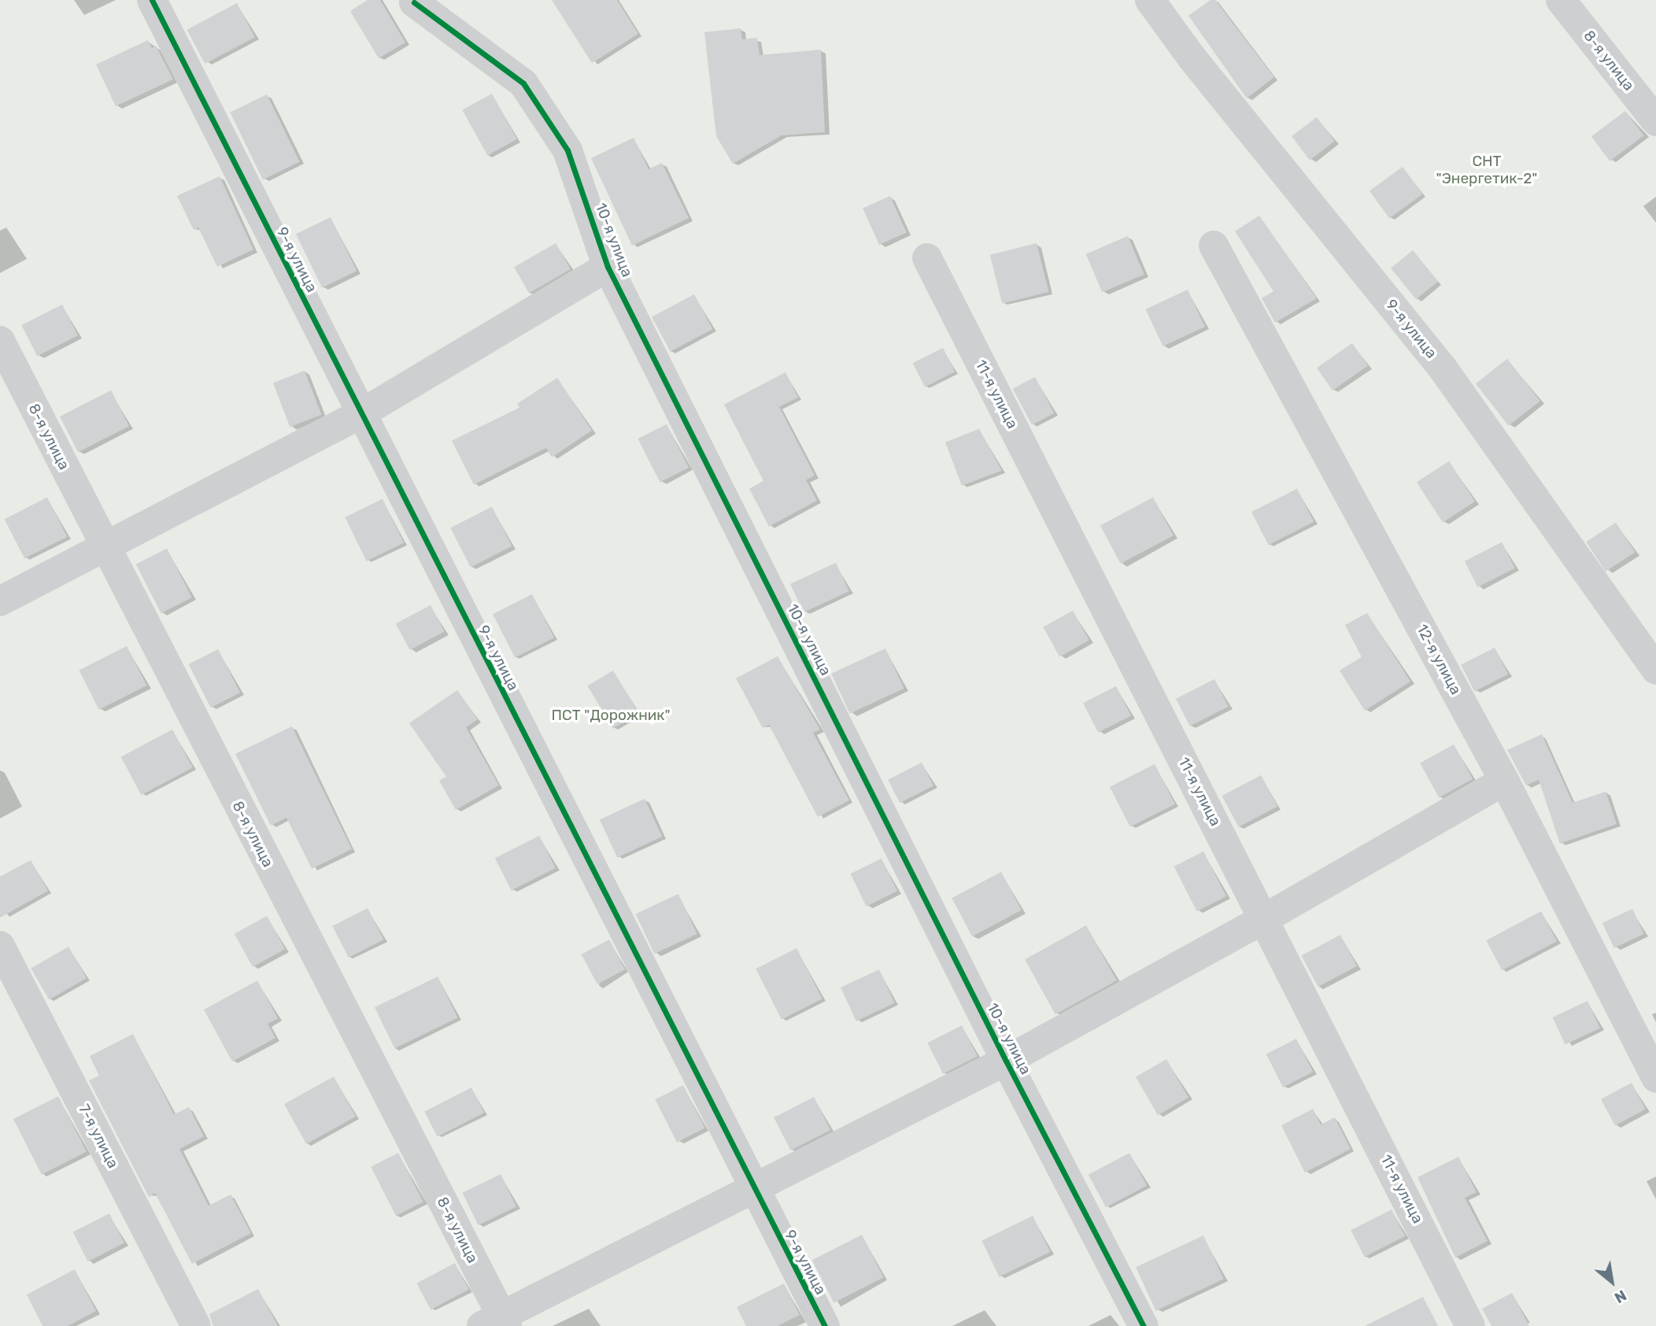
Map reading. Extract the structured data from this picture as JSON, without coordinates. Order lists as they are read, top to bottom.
{
  "streets": {
    "street": [
      "8-я улица",
      "10-я улица",
      "9-я улица",
      "11-я улица",
      "12-я улица",
      "7-я улица"
    ]
  },
  "parks": ["СHТ \"Энергетик-2\"", "ПСТ \"Дорожник\""],
  "north": "bottom right"
}
